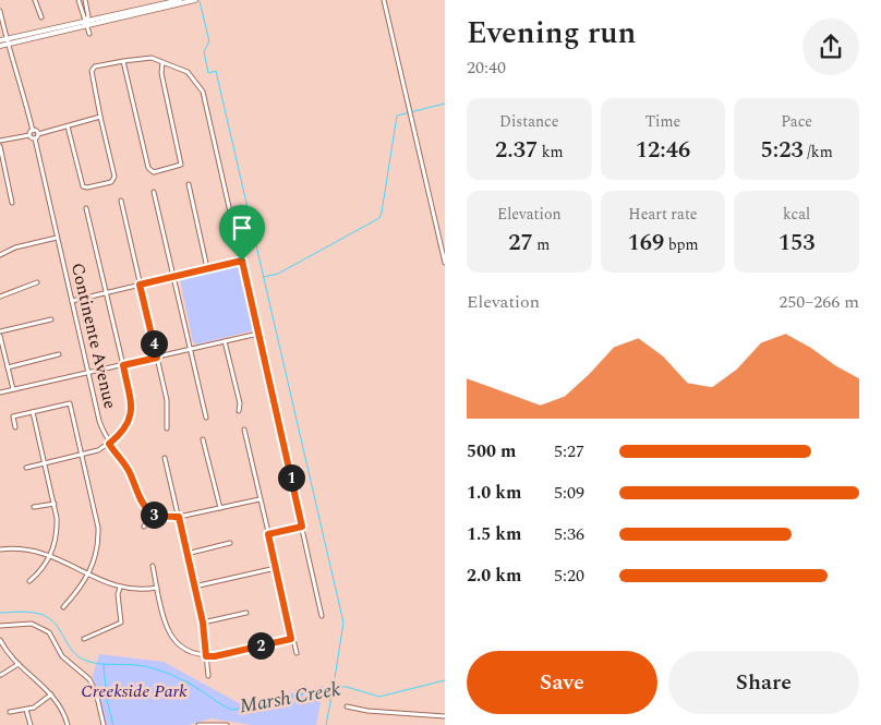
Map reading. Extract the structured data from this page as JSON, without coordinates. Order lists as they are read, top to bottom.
{
  "streets": {
    "street": ["Continente Avenue"]
  },
  "water": ["Marsh Creek"],
  "parks": ["Creekside Park"],
  "page": {
    "heading": ["Evening run", "20:40"],
    "stats": [
      ["Distance", "2.37 km"],
      ["Time", "12:46"],
      ["Pace", "5:23 /km"],
      ["Elevation", "27 m"],
      ["Heart rate", "169 bpm"],
      ["kcal", "153"]
    ],
    "chart": ["Elevation", "250–266 m"],
    "pins": [
      "4",
      "1",
      "3",
      "2"
    ],
    "list": [
      {
        "name": "500 m",
        "note": "5:27"
      },
      {
        "name": "1.0 km",
        "note": "5:09"
      },
      {
        "name": "1.5 km",
        "note": "5:36"
      },
      {
        "name": "2.0 km",
        "note": "5:20"
      }
    ],
    "buttons": ["Save", "Share"]
  }
}
